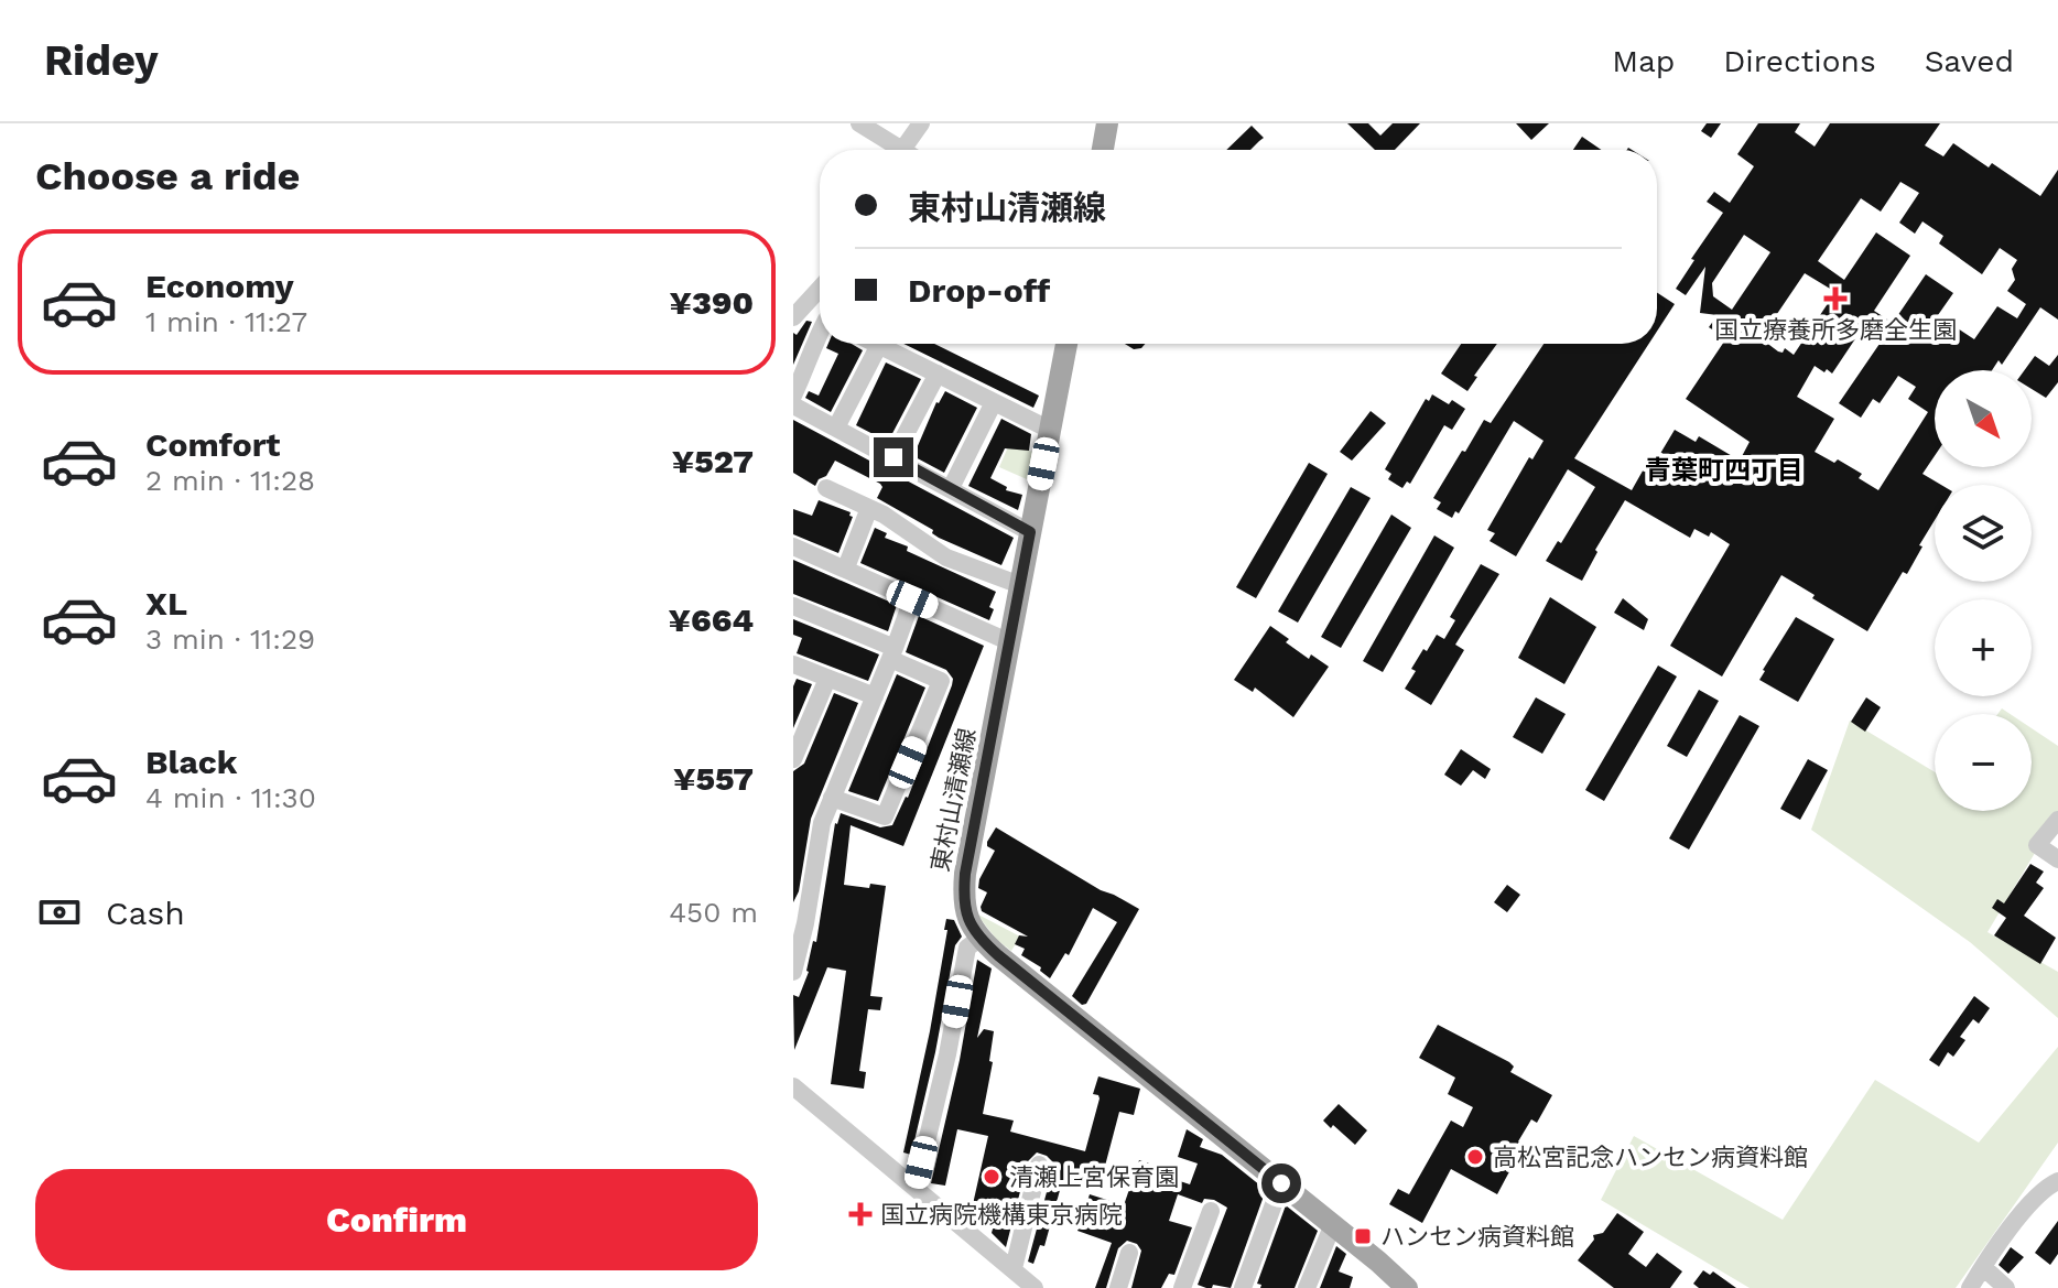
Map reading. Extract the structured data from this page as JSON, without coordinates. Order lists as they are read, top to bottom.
{
  "streets": {
    "main road": ["東村山清瀬線"]
  },
  "districts": ["青葉町四丁目"],
  "places": {
    "health": ["国立療養所多磨全生園", "国立病院機構東京病院"],
    "other": ["高松宮記念ハンセン病資料館", "清瀬上宮保育園"],
    "transit": ["ハンセン病資料館"]
  },
  "north": "bottom right",
  "page": {
    "header": "Ridey",
    "nav": ["Map", "Directions", "Saved"],
    "heading": "Choose a ride",
    "banner": ["東村山清瀬線", "Drop-off"],
    "list": [
      {
        "name": "Economy",
        "note": "1 min · 11:27",
        "value": "¥390"
      },
      {
        "name": "Comfort",
        "note": "2 min · 11:28",
        "value": "¥527"
      },
      {
        "name": "XL",
        "note": "3 min · 11:29",
        "value": "¥664"
      },
      {
        "name": "Black",
        "note": "4 min · 11:30",
        "value": "¥557"
      }
    ],
    "map_buttons": ["+", "−"],
    "pay": ["Cash", "450 m"],
    "buttons": "Confirm"
  }
}
